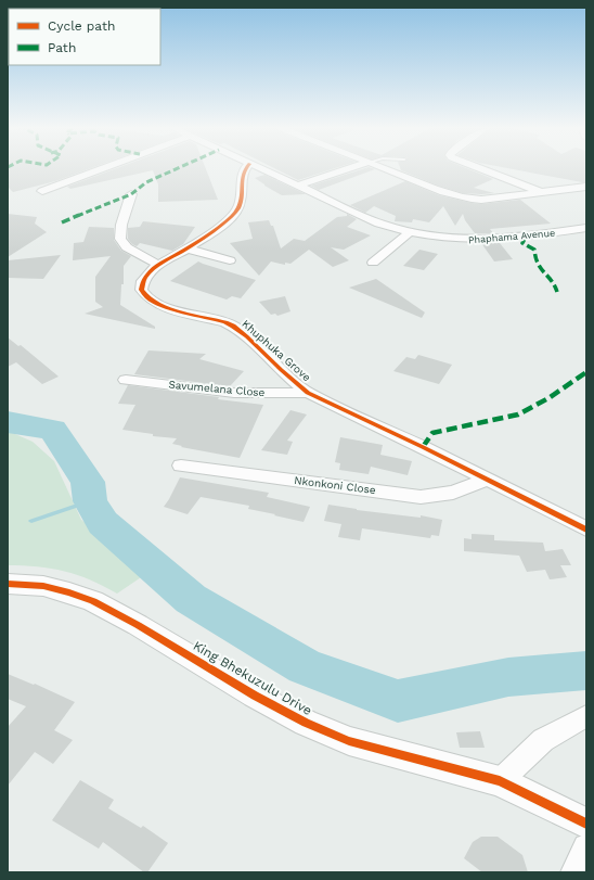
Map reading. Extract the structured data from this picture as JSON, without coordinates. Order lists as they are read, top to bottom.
{
  "streets": {
    "street": [
      "Phaphama Avenue",
      "Khuphuka Grove",
      "Savumelana Close",
      "Nkonkoni Close",
      "King Bhekuzulu Drive"
    ]
  },
  "crossings": [
    ["Khuphuka Grove", "Savumelana Close"],
    ["Khuphuka Grove", "Nkonkoni Close"]
  ],
  "legend": ["Cycle path", "Path"]
}
